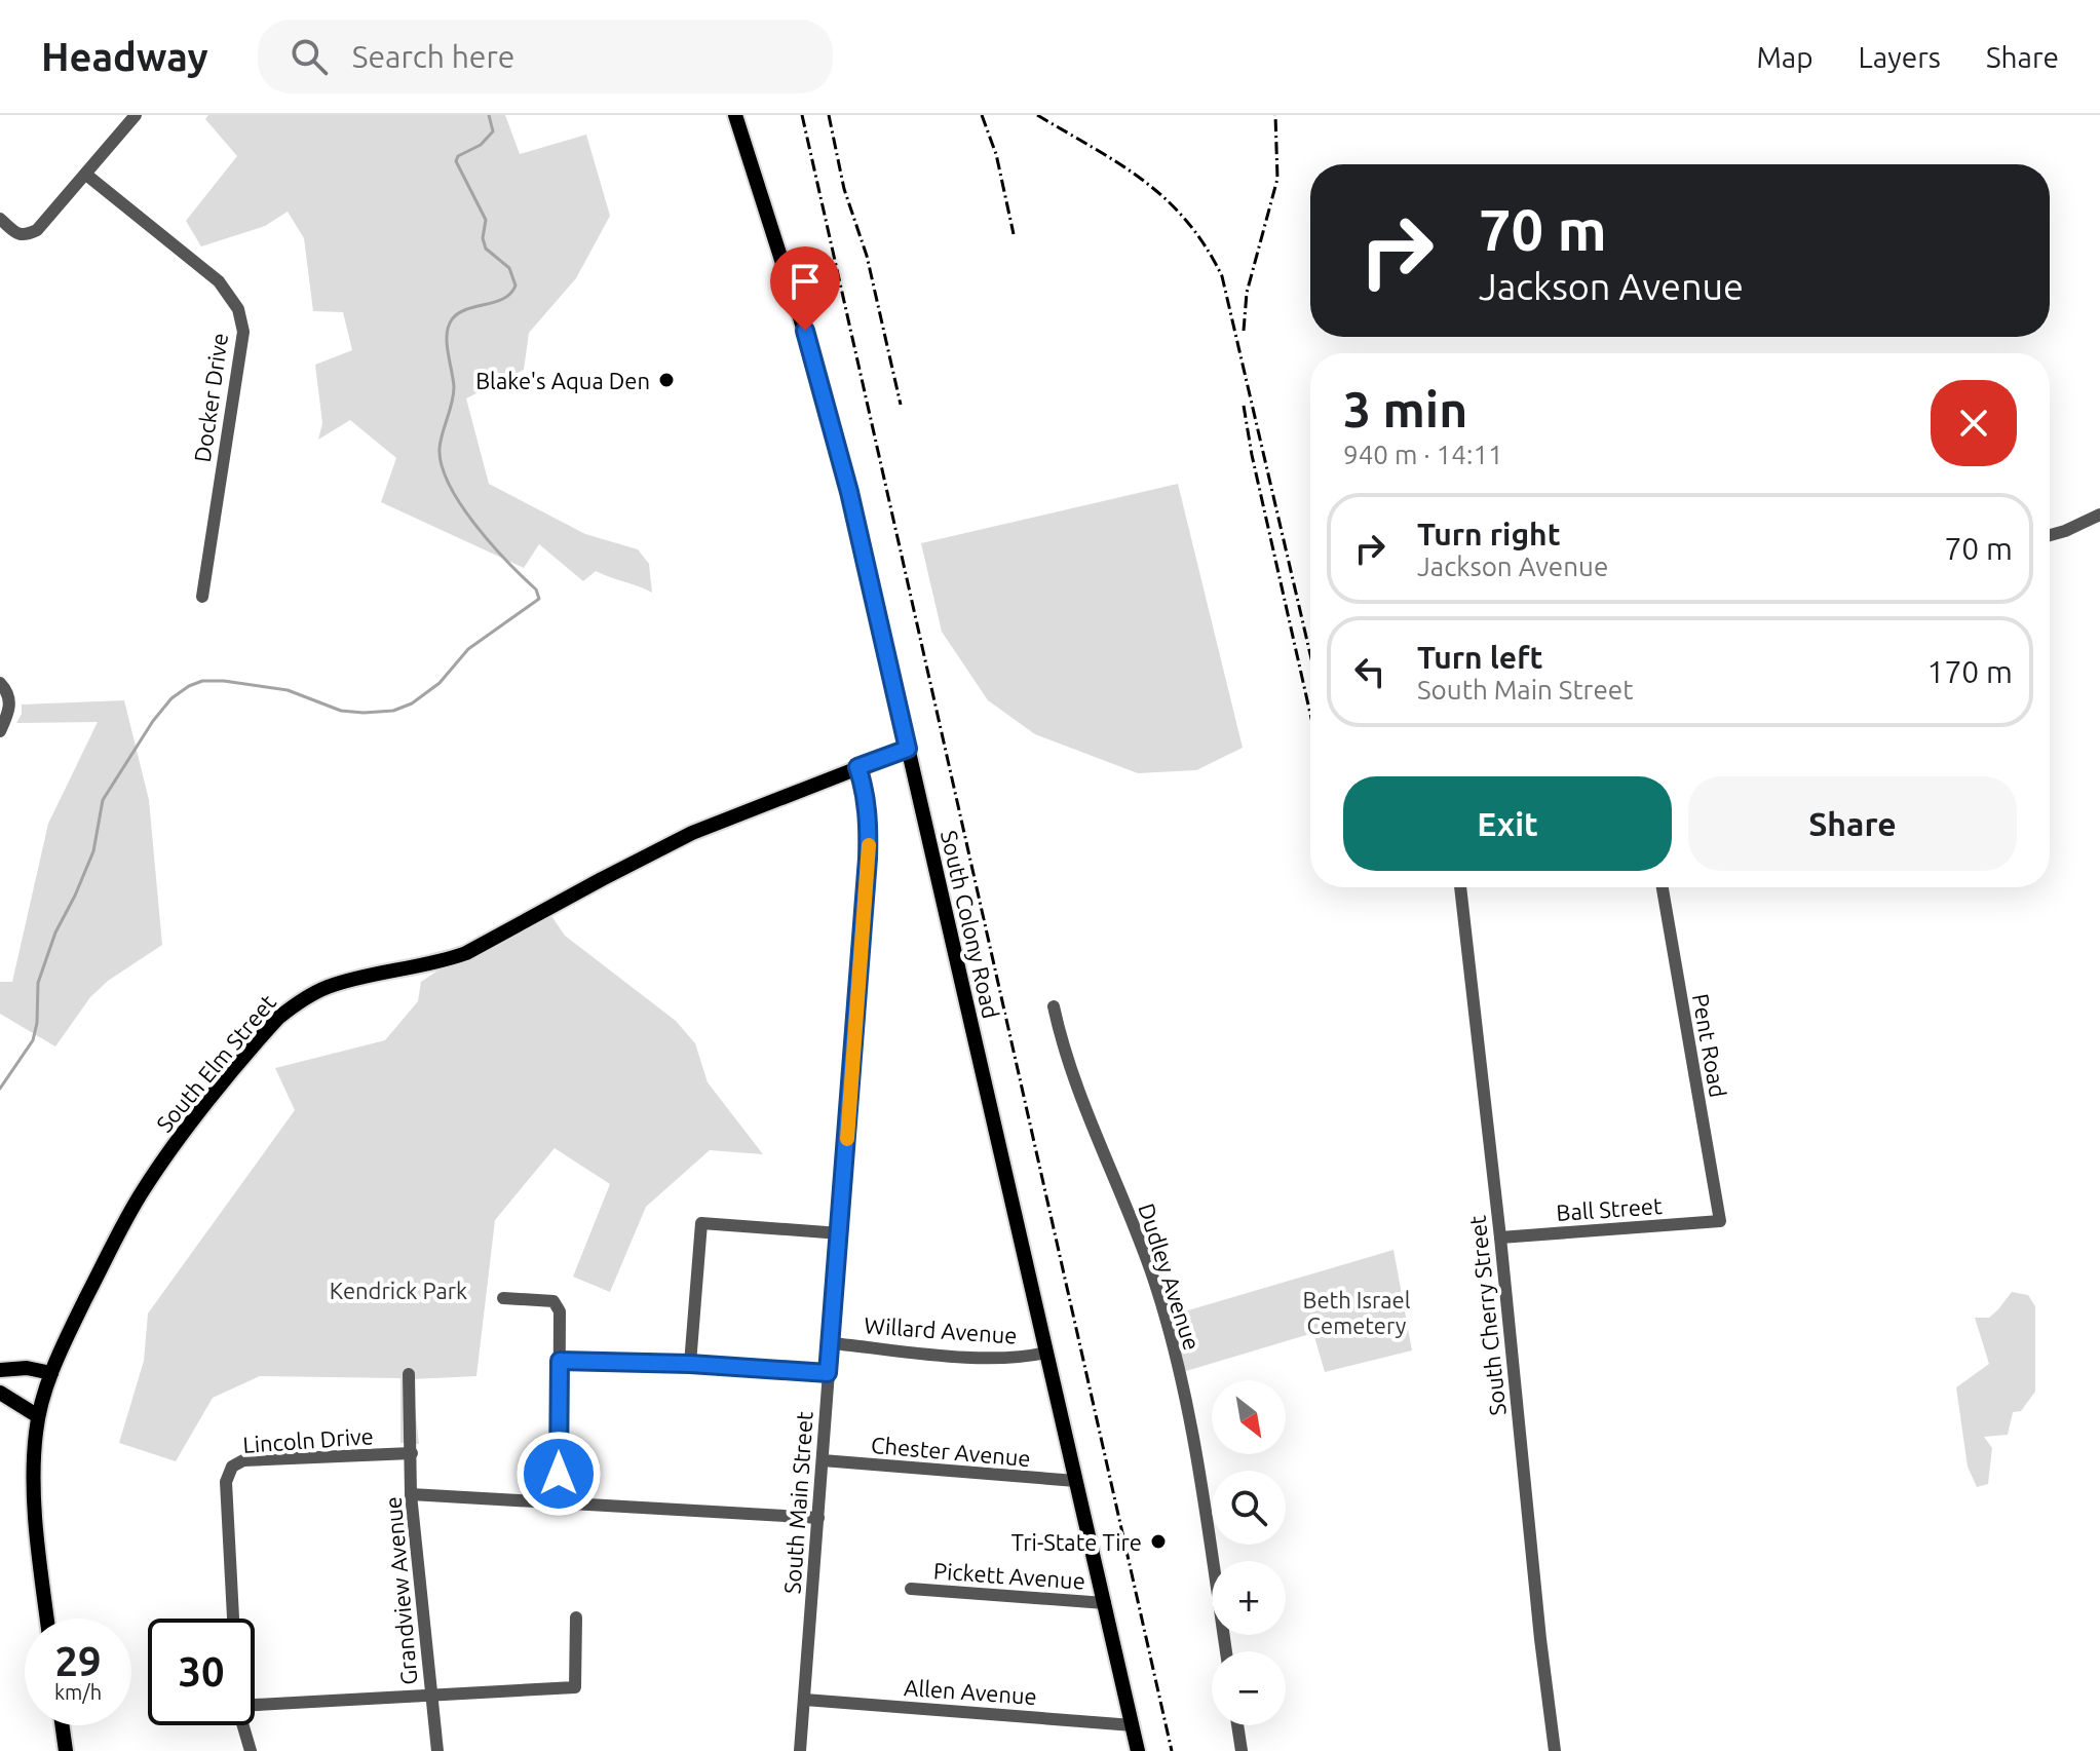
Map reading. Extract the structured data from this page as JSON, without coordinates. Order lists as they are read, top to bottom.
{
  "streets": {
    "main road": ["South Colony Road", "South Elm Street"],
    "street": [
      "Docker Drive",
      "Pent Road",
      "Ball Street",
      "Dudley Avenue",
      "South Cherry Street",
      "Willard Avenue",
      "Lincoln Drive",
      "Chester Avenue",
      "South Main Street",
      "Pickett Avenue",
      "Grandview Avenue",
      "Allen Avenue"
    ]
  },
  "crossings": [
    ["South Colony Road", "South Elm Street"],
    ["South Colony Road", "Willard Avenue"],
    ["South Colony Road", "Chester Avenue"],
    ["South Colony Road", "Pickett Avenue"],
    ["South Colony Road", "Allen Avenue"],
    ["Pent Road", "Ball Street"],
    ["South Elm Street", "South Main Street"],
    ["Ball Street", "South Cherry Street"],
    ["Willard Avenue", "South Main Street"],
    ["Lincoln Drive", "Grandview Avenue"],
    ["Chester Avenue", "South Main Street"],
    ["South Main Street", "Allen Avenue"]
  ],
  "parks": ["Kendrick Park", "Beth Israel Cemetery"],
  "places": ["Blake's Aqua Den", "Tri-State Tire"],
  "north": "bottom right",
  "page": {
    "header": "Headway",
    "search": "Search here",
    "nav": ["Map", "Layers", "Share"],
    "turn": ["70 m", "Jackson Avenue"],
    "heading": ["3 min", "940 m · 14:11"],
    "list": [
      {
        "name": "Turn right",
        "note": "Jackson Avenue",
        "value": "70 m"
      },
      {
        "name": "Turn left",
        "note": "South Main Street",
        "value": "170 m"
      }
    ],
    "buttons": ["Exit", "Share"],
    "map_buttons": ["+", "−"],
    "speed": "29 km/h",
    "limit": "30"
  }
}
